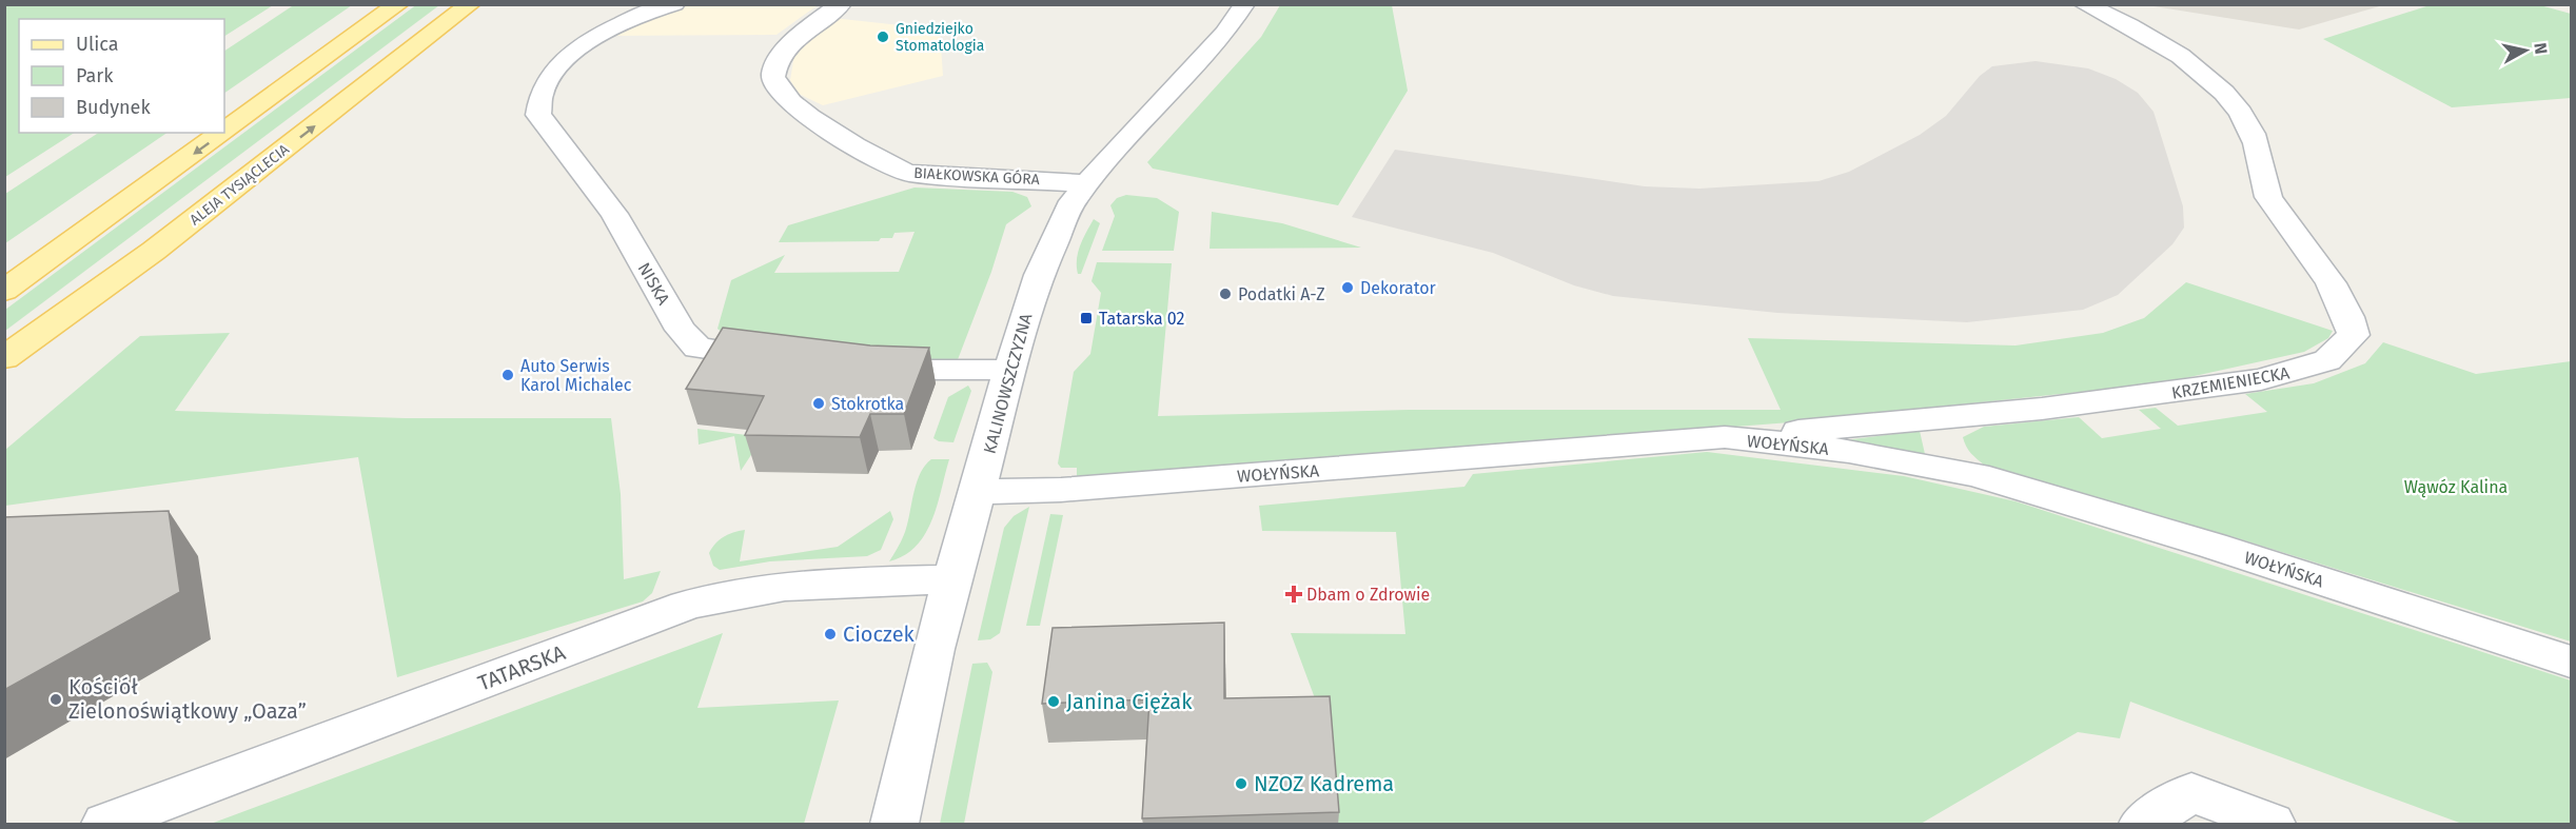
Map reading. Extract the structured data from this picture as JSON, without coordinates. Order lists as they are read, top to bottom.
{
  "streets": {
    "main road": ["ALEJA TYSIĄCLECIA"],
    "street": [
      "BIAŁKOWSKA GÓRA",
      "NISKA",
      "KRZEMIENIECKA",
      "KALINOWSZCZYZNA",
      "WOŁYŃSKA",
      "TATARSKA"
    ]
  },
  "crossings": [
    ["BIAŁKOWSKA GÓRA", "KALINOWSZCZYZNA"],
    ["KRZEMIENIECKA", "WOŁYŃSKA"],
    ["KALINOWSZCZYZNA", "WOŁYŃSKA"],
    ["KALINOWSZCZYZNA", "TATARSKA"]
  ],
  "parks": ["Wąwóz Kalina"],
  "places": {
    "other": [
      "Gniedziejko Stomatologia",
      "Dekorator",
      "Podatki A-Z",
      "Auto Serwis Karol Michalec",
      "Stokrotka",
      "Cioczek",
      "Kościół Zielonoświątkowy „Oaza”",
      "Janina Ciężak",
      "NZOZ Kadrema"
    ],
    "transit": ["Tatarska 02"],
    "health": ["Dbam o Zdrowie"]
  },
  "legend": ["Ulica", "Park", "Budynek"],
  "north": "right"
}
